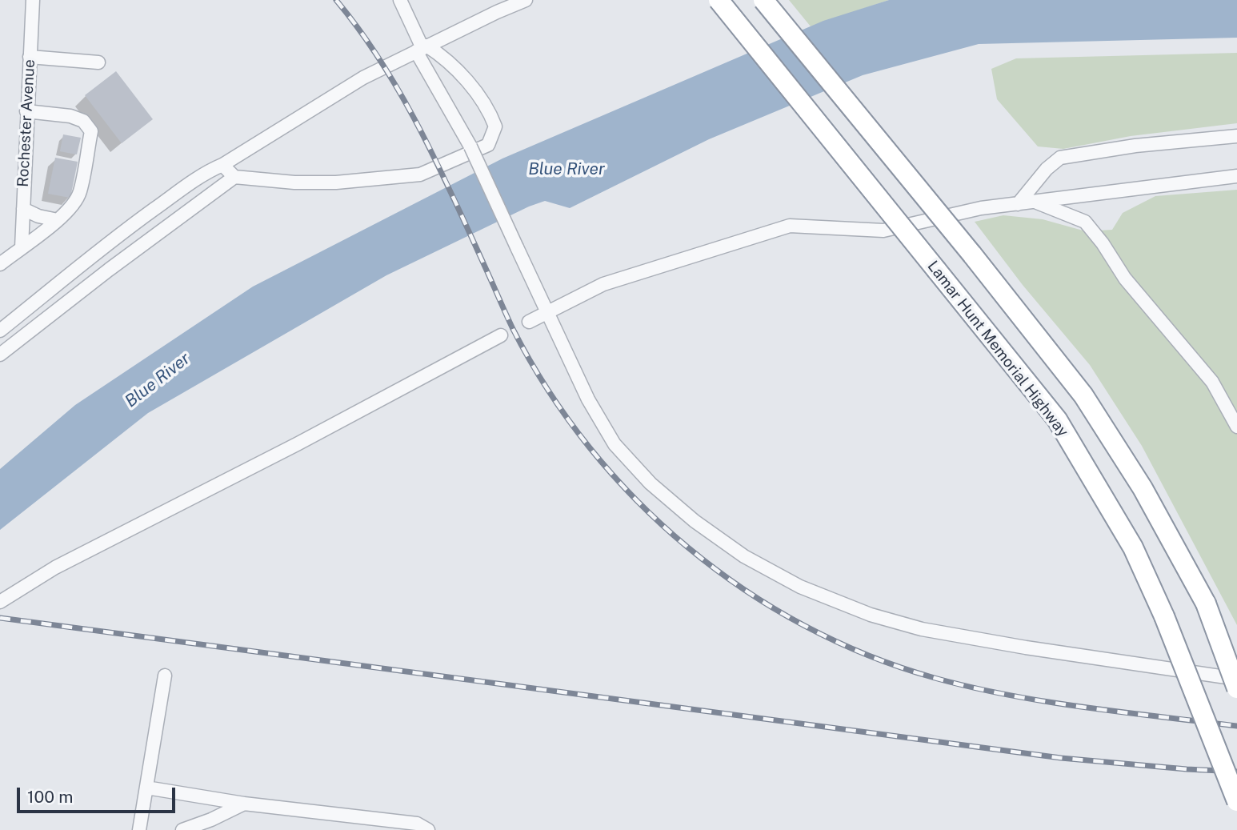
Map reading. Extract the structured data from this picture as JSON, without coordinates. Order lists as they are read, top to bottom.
{
  "streets": {
    "highway": ["Lamar Hunt Memorial Highway"],
    "street": ["Rochester Avenue"]
  },
  "water": ["Blue River"],
  "scale_bar": "100 m"
}
